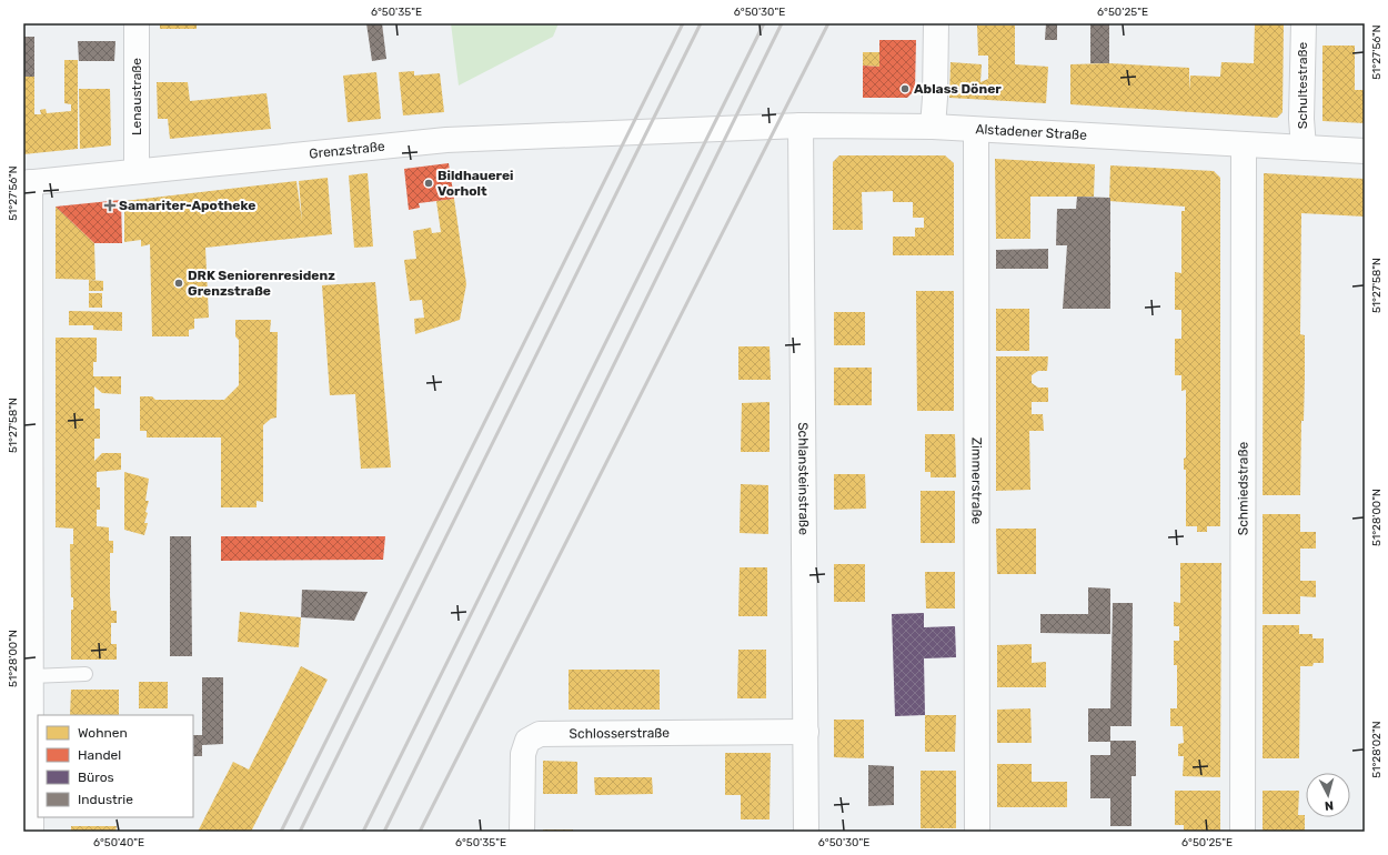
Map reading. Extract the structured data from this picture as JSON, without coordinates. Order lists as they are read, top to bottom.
{
  "streets": {
    "street": [
      "Schultestraße",
      "Lenaustraße",
      "Alstadener Straße",
      "Grenzstraße",
      "Schlansteinstraße",
      "Zimmerstraße",
      "Schmiedstraße",
      "Schlosserstraße"
    ]
  },
  "crossings": [
    ["Schultestraße", "Alstadener Straße"],
    ["Lenaustraße", "Grenzstraße"],
    ["Alstadener Straße", "Grenzstraße"],
    ["Alstadener Straße", "Schlansteinstraße"],
    ["Alstadener Straße", "Zimmerstraße"],
    ["Alstadener Straße", "Schmiedstraße"],
    ["Schlansteinstraße", "Schlosserstraße"]
  ],
  "places": {
    "other": ["Ablass Döner", "Bildhauerei Vorholt", "DRK Seniorenresidenz Grenzstraße"],
    "health": ["Samariter-Apotheke"]
  },
  "legend": [
    "Wohnen",
    "Handel",
    "Büros",
    "Industrie"
  ],
  "north": "bottom",
  "coordinates": [
    "6°50'35\"E",
    "6°50'30\"E",
    "6°50'25\"E",
    "51°27'56\"N",
    "51°27'58\"N",
    "51°28'00\"N",
    "51°28'02\"N",
    "6°50'40\"E"
  ]
}
